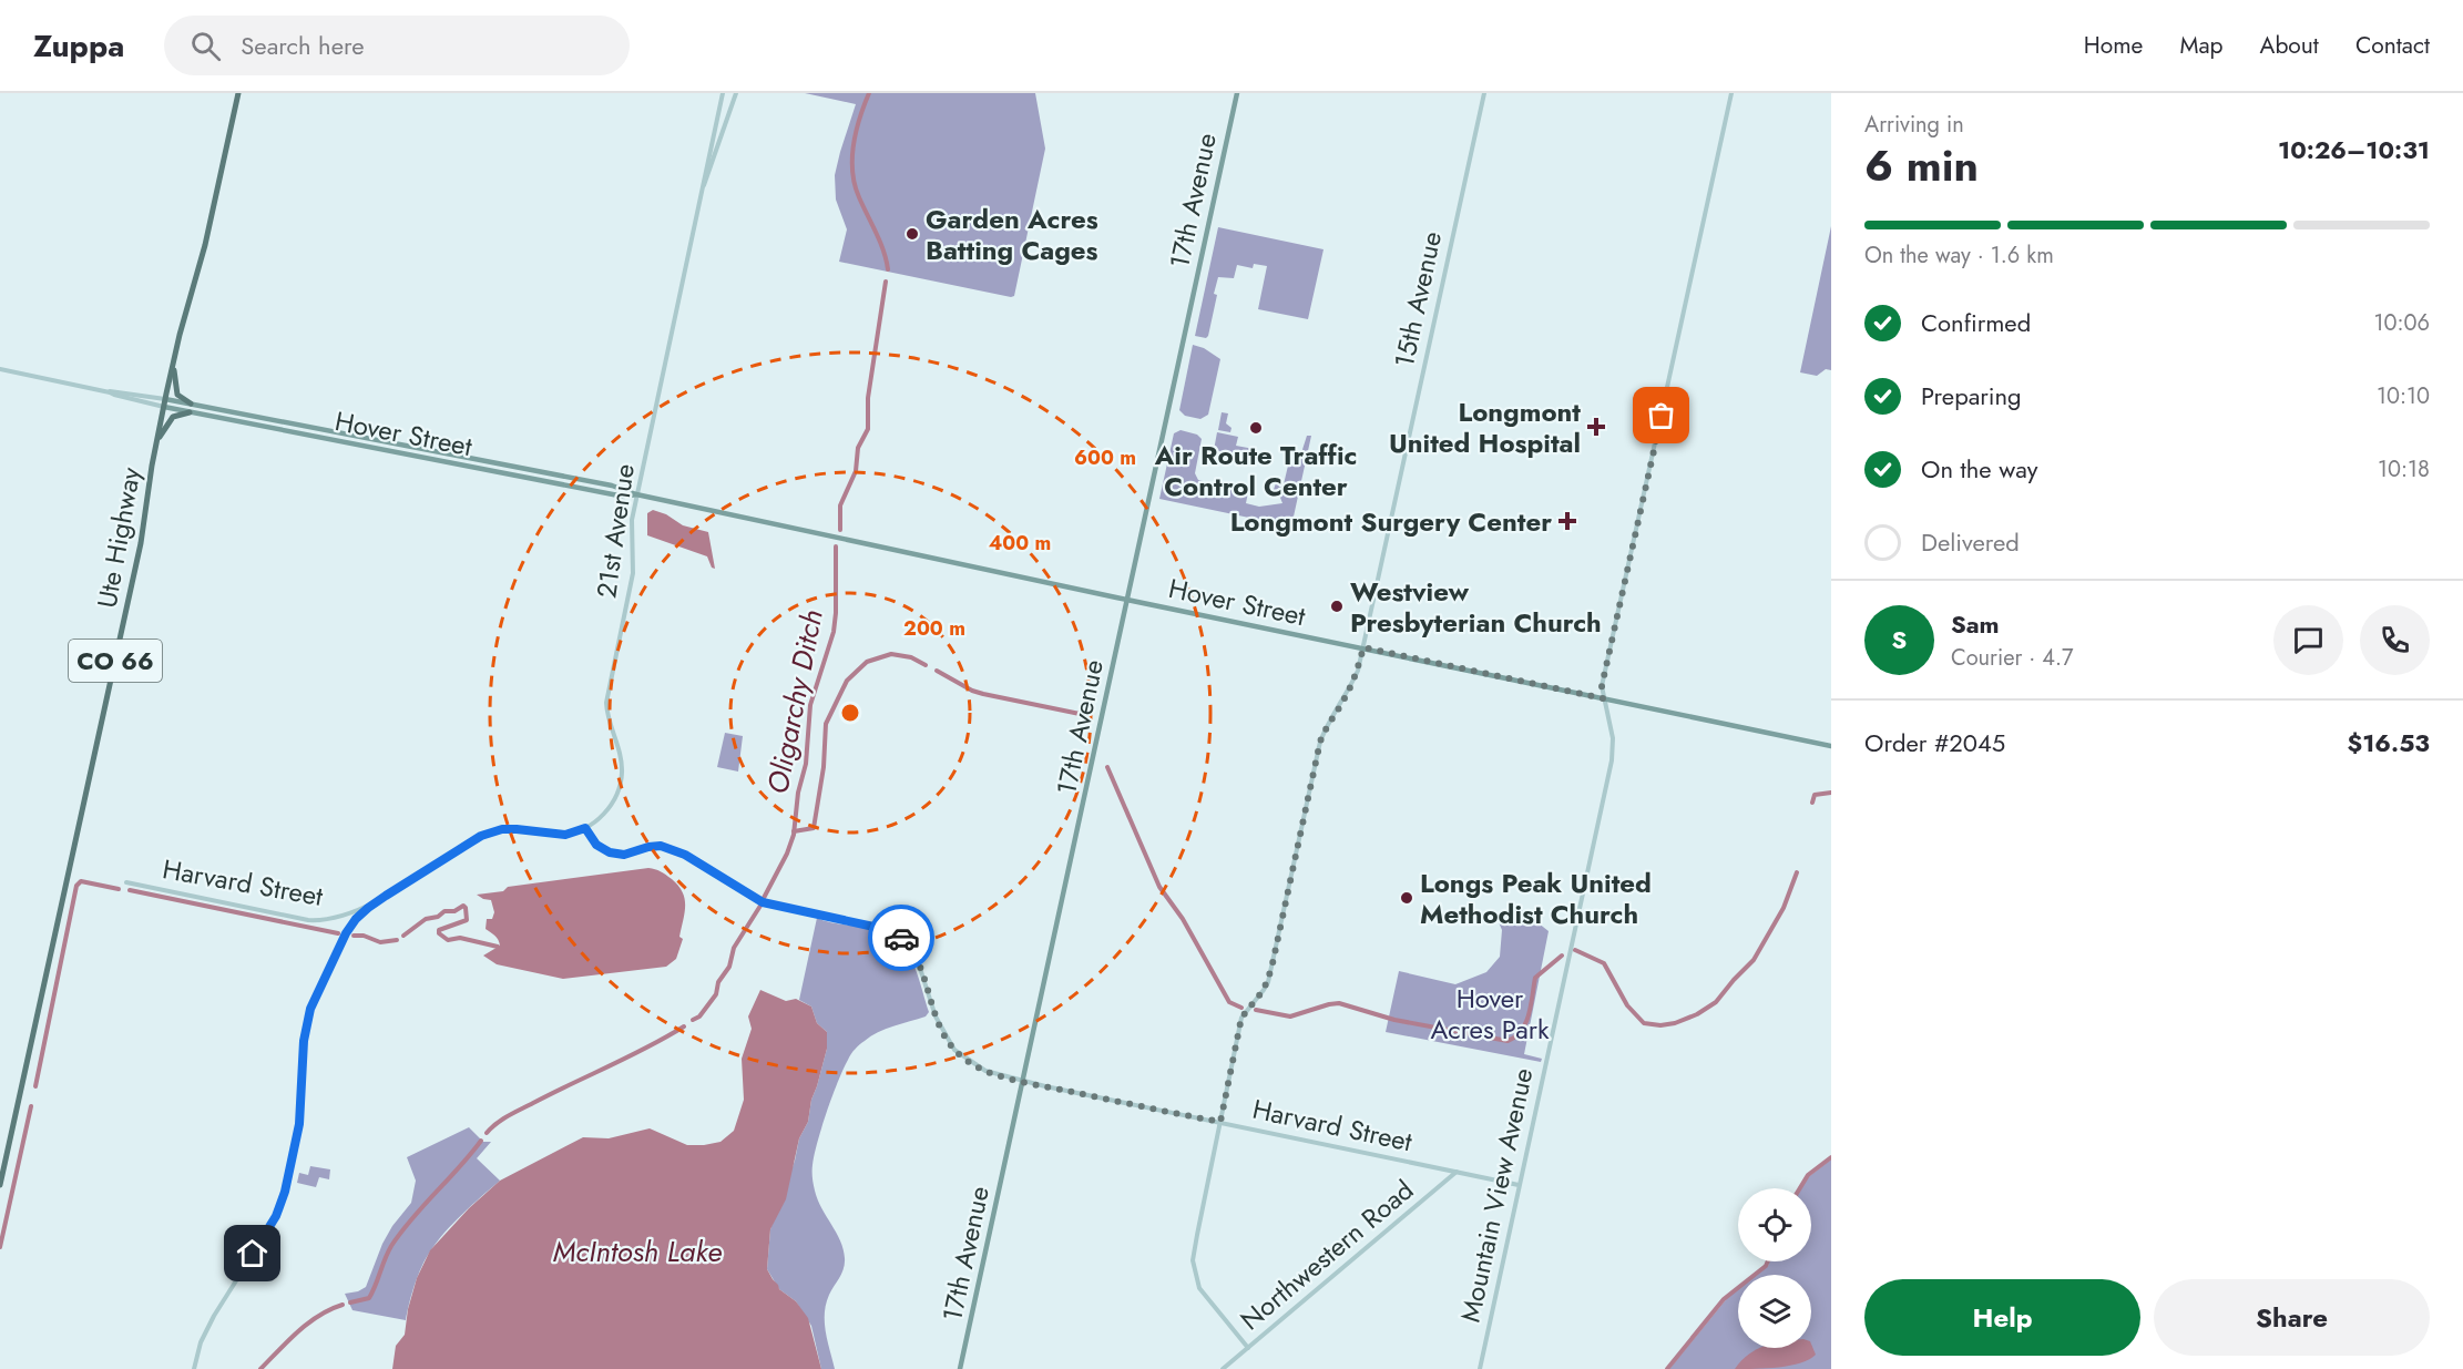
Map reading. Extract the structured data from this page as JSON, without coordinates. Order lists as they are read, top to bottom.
{
  "streets": {
    "main road": [
      "17th Avenue",
      "Hover Street",
      "Ute Highway",
      "CO 66"
    ],
    "street": [
      "15th Avenue",
      "21st Avenue",
      "Harvard Street",
      "Mountain View Avenue",
      "Northwestern Road"
    ]
  },
  "crossings": [
    ["17th Avenue", "Hover Street"],
    ["17th Avenue", "Harvard Street"],
    ["15th Avenue", "Hover Street"],
    ["15th Avenue", "Harvard Street"],
    ["15th Avenue", "Northwestern Road"],
    ["Hover Street", "21st Avenue"],
    ["Hover Street", "Ute Highway"],
    ["Hover Street", "Mountain View Avenue"],
    ["21st Avenue", "Harvard Street"],
    ["Harvard Street", "Mountain View Avenue"],
    ["Harvard Street", "Northwestern Road"]
  ],
  "water": ["Oligarchy Ditch", "McIntosh Lake"],
  "parks": ["Hover Acres Park"],
  "places": {
    "other": [
      "Garden Acres Batting Cages",
      "Air Route Traffic Control Center",
      "Westview Presbyterian Church",
      "Longs Peak United Methodist Church"
    ],
    "health": ["Longmont United Hospital", "Longmont Surgery Center"]
  },
  "page": {
    "header": "Zuppa",
    "search": "Search here",
    "nav": [
      "Home",
      "Map",
      "About",
      "Contact"
    ],
    "heading": ["6 min", "Arriving in", "10:26–10:31"],
    "panel": [
      "Sam",
      "Courier · 4.7",
      "Order #2045",
      "$16.53"
    ],
    "bar": "On the way · 1.6 km",
    "list": [
      ["Confirmed", "10:06"],
      ["Preparing", "10:10"],
      ["On the way", "10:18"],
      "Delivered"
    ],
    "round": "S",
    "buttons": ["Help", "Share"]
  },
  "rings": ["600 m", "400 m", "200 m"]
}
